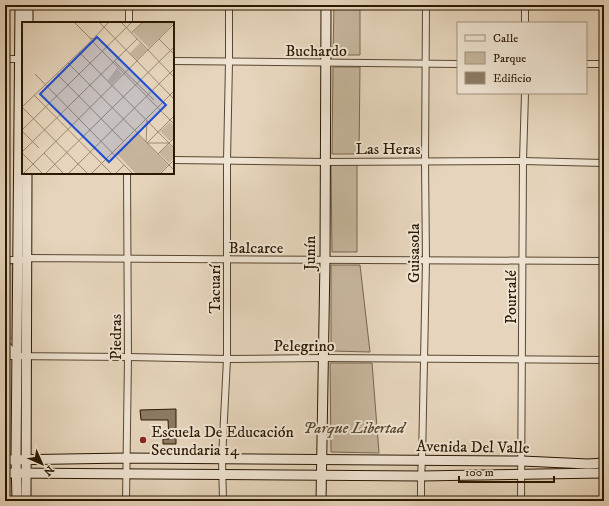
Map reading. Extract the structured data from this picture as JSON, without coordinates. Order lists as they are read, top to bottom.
{
  "streets": {
    "main road": ["Junín", "Avenida Del Valle"],
    "street": [
      "Buchardo",
      "Las Heras",
      "Balcarce",
      "Guisasola",
      "Tacuarí",
      "Pourtalé",
      "Piedras",
      "Pelegrino"
    ]
  },
  "crossings": [
    ["Buchardo", "Junín"],
    ["Buchardo", "Guisasola"],
    ["Buchardo", "Tacuarí"],
    ["Las Heras", "Junín"],
    ["Las Heras", "Guisasola"],
    ["Las Heras", "Tacuarí"],
    ["Las Heras", "Pourtalé"],
    ["Balcarce", "Junín"],
    ["Balcarce", "Guisasola"],
    ["Balcarce", "Tacuarí"],
    ["Balcarce", "Pourtalé"],
    ["Balcarce", "Piedras"],
    ["Junín", "Pelegrino"],
    ["Junín", "Avenida Del Valle"],
    ["Guisasola", "Pelegrino"],
    ["Guisasola", "Avenida Del Valle"],
    ["Tacuarí", "Pelegrino"],
    ["Tacuarí", "Avenida Del Valle"],
    ["Pourtalé", "Pelegrino"],
    ["Pourtalé", "Avenida Del Valle"],
    ["Piedras", "Pelegrino"],
    ["Piedras", "Avenida Del Valle"]
  ],
  "parks": ["Parque Libertad"],
  "places": ["Escuela De Educación Secundaria 14"],
  "legend": ["Calle", "Parque", "Edificio"],
  "scale_bar": "100 m",
  "north": "bottom right"
}
